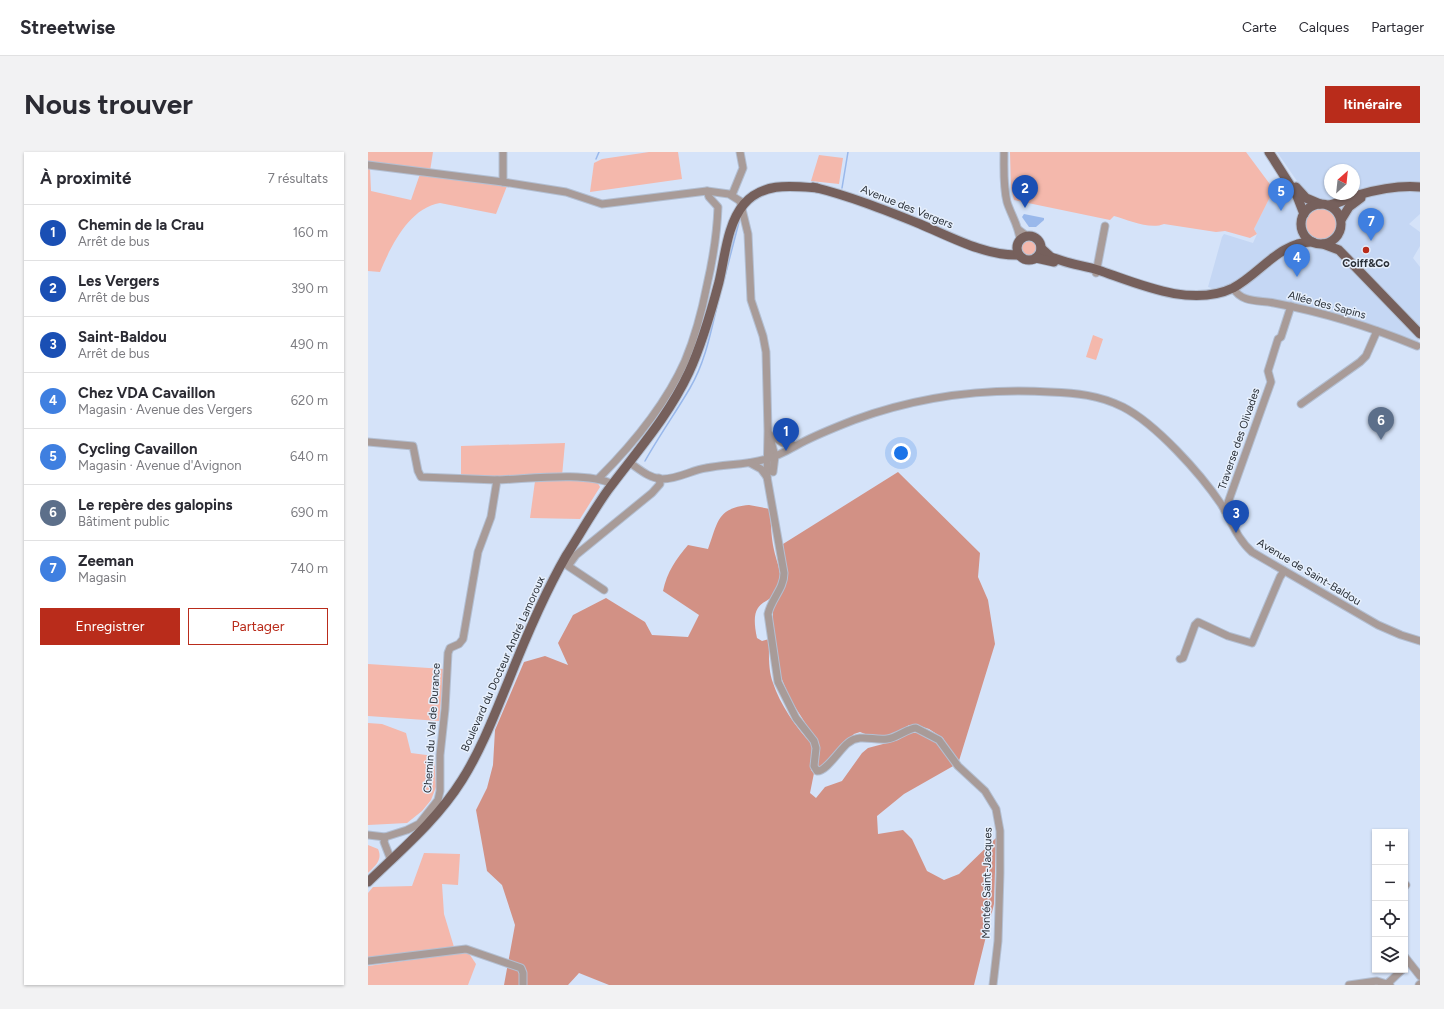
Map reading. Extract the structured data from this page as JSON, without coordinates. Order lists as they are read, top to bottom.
{
  "streets": {
    "main road": ["Avenue des Vergers", "Boulevard du Docteur André Lamoroux"],
    "street": [
      "Allée des Sapins",
      "Traverse des Olivades",
      "Avenue de Saint-Baldou",
      "Chemin du Val de Durance",
      "Montée Saint-Jacques"
    ]
  },
  "crossings": [
    ["Avenue des Vergers", "Boulevard du Docteur André Lamoroux"],
    ["Allée des Sapins", "Traverse des Olivades"],
    ["Traverse des Olivades", "Avenue de Saint-Baldou"]
  ],
  "places": ["Coiff&Co"],
  "north": "top right",
  "page": {
    "header": "Streetwise",
    "nav": ["Carte", "Calques", "Partager"],
    "buttons": [
      "Itinéraire",
      ["Enregistrer", "Partager"]
    ],
    "title": "Nous trouver",
    "heading": ["À proximité", "7 résultats"],
    "pins": [
      "2",
      "5",
      "7",
      "4",
      "6",
      "1",
      "3"
    ],
    "list": [
      {
        "mark": "1",
        "name": "Chemin de la Crau",
        "note": "Arrêt de bus",
        "value": "160 m"
      },
      {
        "mark": "2",
        "name": "Les Vergers",
        "note": "Arrêt de bus",
        "value": "390 m"
      },
      {
        "mark": "3",
        "name": "Saint-Baldou",
        "note": "Arrêt de bus",
        "value": "490 m"
      },
      {
        "mark": "4",
        "name": "Chez VDA Cavaillon",
        "note": "Magasin · Avenue des Vergers",
        "value": "620 m"
      },
      {
        "mark": "5",
        "name": "Cycling Cavaillon",
        "note": "Magasin · Avenue d'Avignon",
        "value": "640 m"
      },
      {
        "mark": "6",
        "name": "Le repère des galopins",
        "note": "Bâtiment public",
        "value": "690 m"
      },
      {
        "mark": "7",
        "name": "Zeeman",
        "note": "Magasin",
        "value": "740 m"
      }
    ],
    "map_buttons": ["+", "−"]
  }
}
